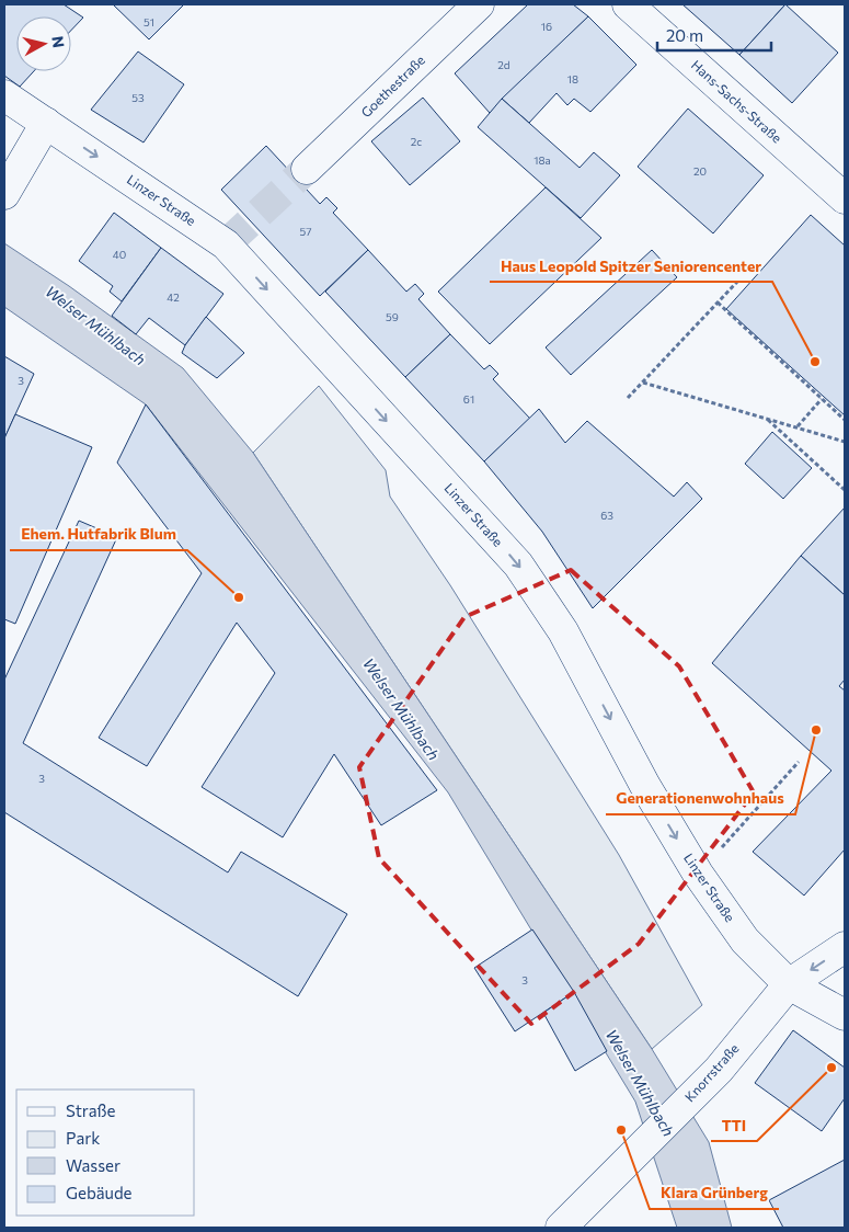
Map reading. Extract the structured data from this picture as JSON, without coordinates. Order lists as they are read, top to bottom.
{
  "streets": {
    "street": [
      "Goethestraße",
      "Hans-Sachs-Straße",
      "Linzer Straße",
      "Knorrstraße"
    ]
  },
  "crossings": [
    ["Linzer Straße", "Knorrstraße"]
  ],
  "one_way": ["Linzer Straße"],
  "water": ["Welser Mühlbach"],
  "places": [
    "Haus Leopold Spitzer Seniorencenter",
    "Ehem. Hutfabrik Blum",
    "Generationenwohnhaus",
    "TTI",
    "Klara Grünberg"
  ],
  "house_numbers": [
    "51",
    "16",
    "2d",
    "18",
    "53",
    "2c",
    "18a",
    "20",
    "57",
    "40",
    "42",
    "59",
    "3",
    "61",
    "63",
    "3",
    "3"
  ],
  "legend": [
    "Straße",
    "Park",
    "Wasser",
    "Gebäude"
  ],
  "scale_bar": "20 m",
  "north": "right"
}
